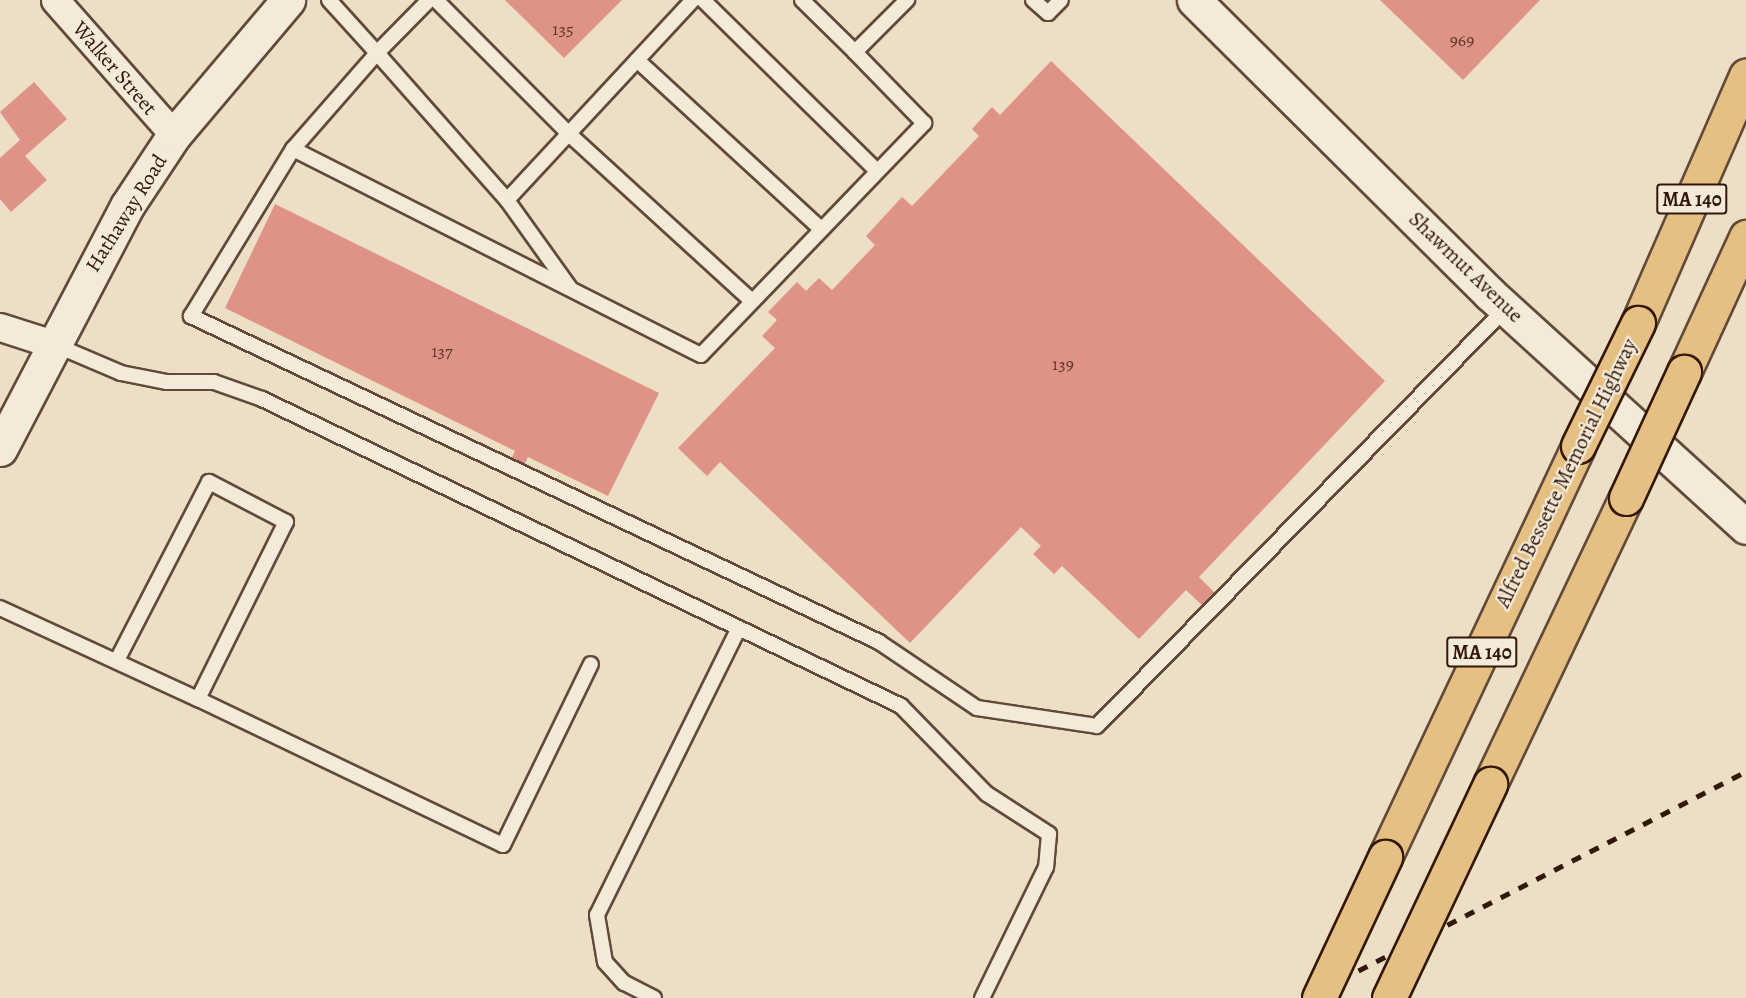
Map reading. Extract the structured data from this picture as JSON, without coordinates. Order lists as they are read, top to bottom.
{
  "streets": {
    "highway": ["MA 140", "Alfred Bessette Memorial Highway"],
    "street": ["Walker Street", "Hathaway Road", "Shawmut Avenue"]
  },
  "crossings": [
    ["Walker Street", "Hathaway Road"]
  ],
  "house_numbers": [
    "135",
    "969",
    "137",
    "139"
  ]
}
